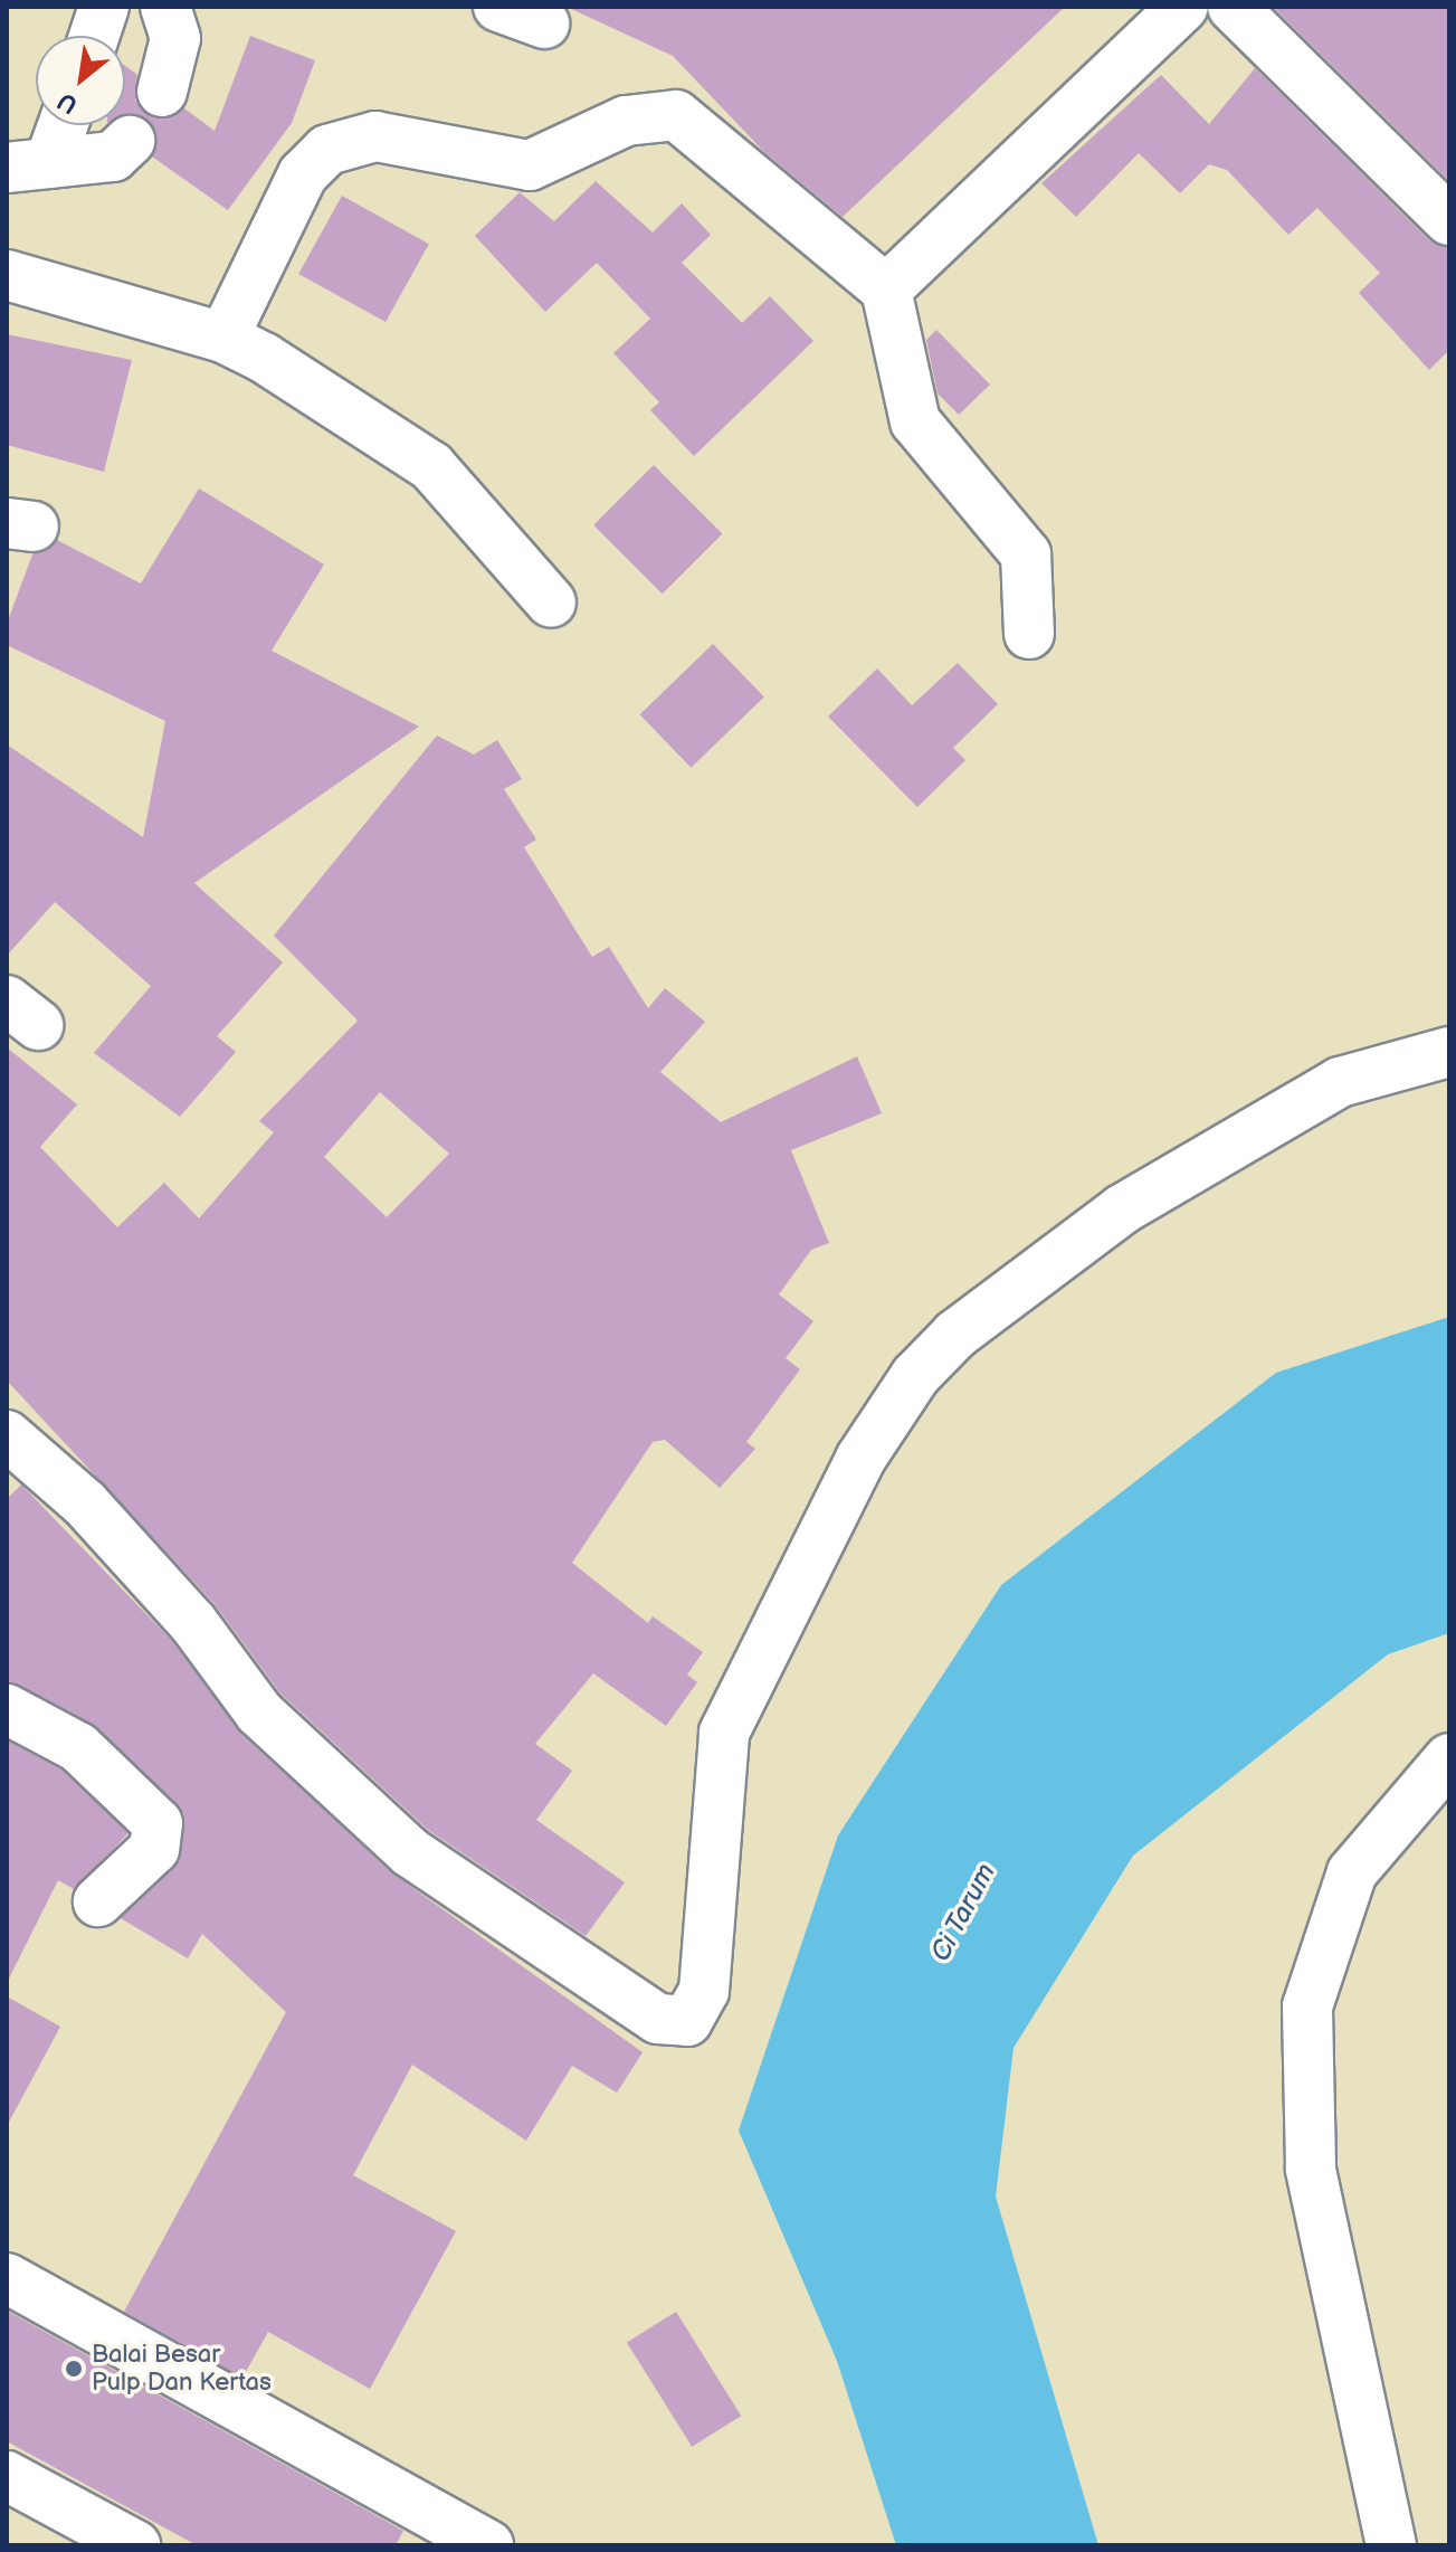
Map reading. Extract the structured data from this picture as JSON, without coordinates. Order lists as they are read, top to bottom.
{
  "water": ["Ci Tarum"],
  "places": ["Balai Besar Pulp Dan Kertas"],
  "north": "bottom left"
}
